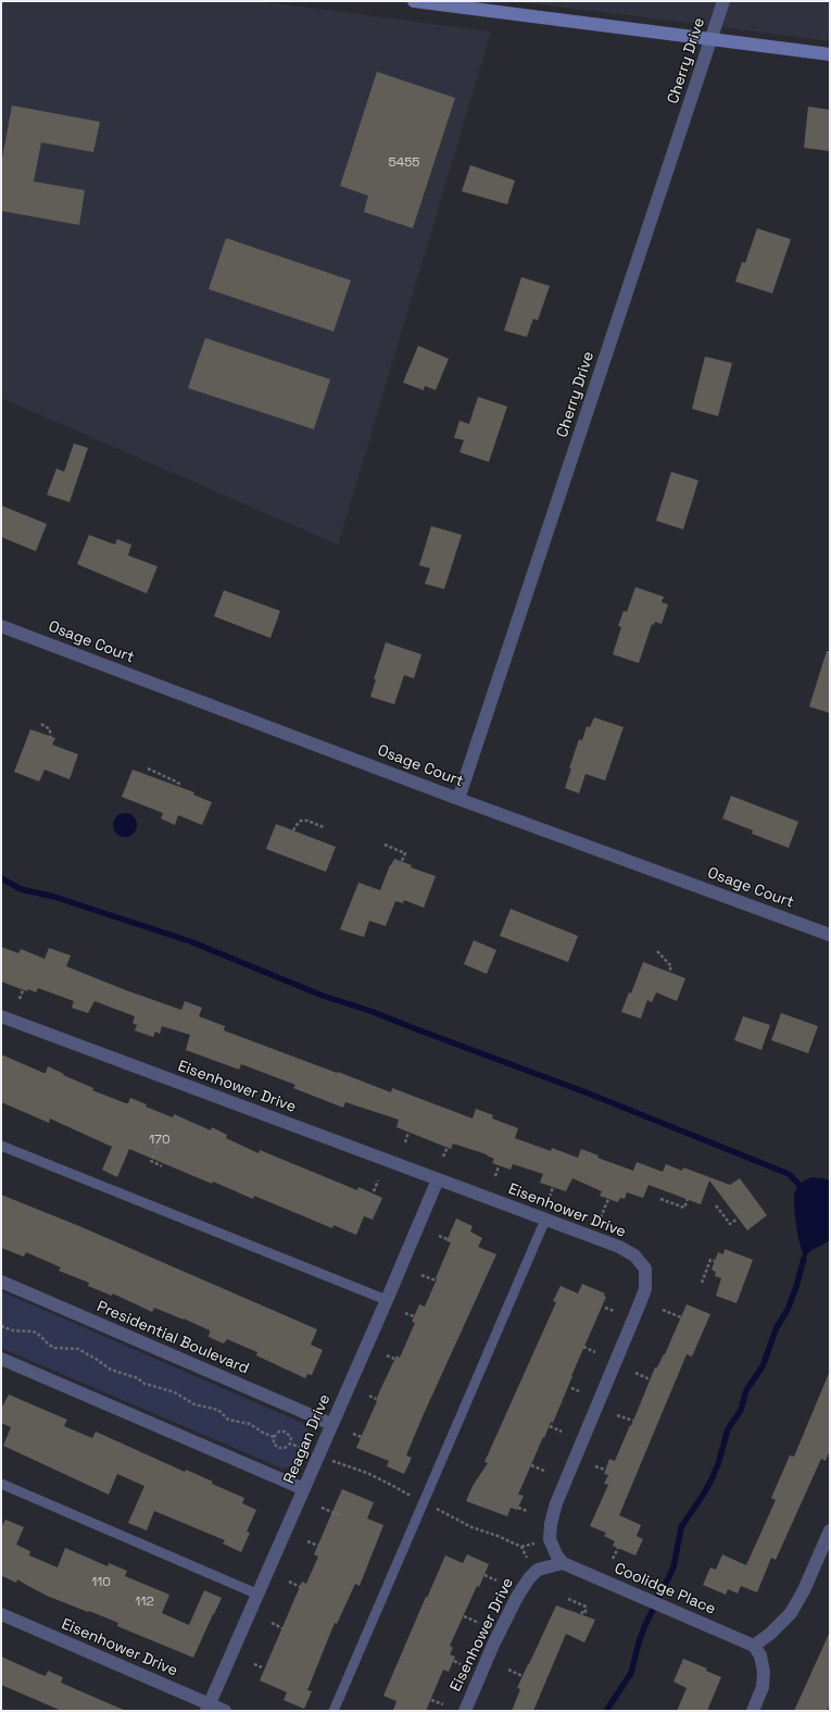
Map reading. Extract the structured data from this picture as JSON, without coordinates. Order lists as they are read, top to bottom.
{
  "streets": {
    "street": [
      "Cherry Drive",
      "Osage Court",
      "Eisenhower Drive",
      "Presidential Boulevard",
      "Reagan Drive",
      "Coolidge Place"
    ]
  },
  "crossings": [
    ["Cherry Drive", "Osage Court"],
    ["Eisenhower Drive", "Reagan Drive"],
    ["Eisenhower Drive", "Coolidge Place"],
    ["Presidential Boulevard", "Reagan Drive"]
  ],
  "house_numbers": [
    "5455",
    "170",
    "110",
    "112"
  ]
}
